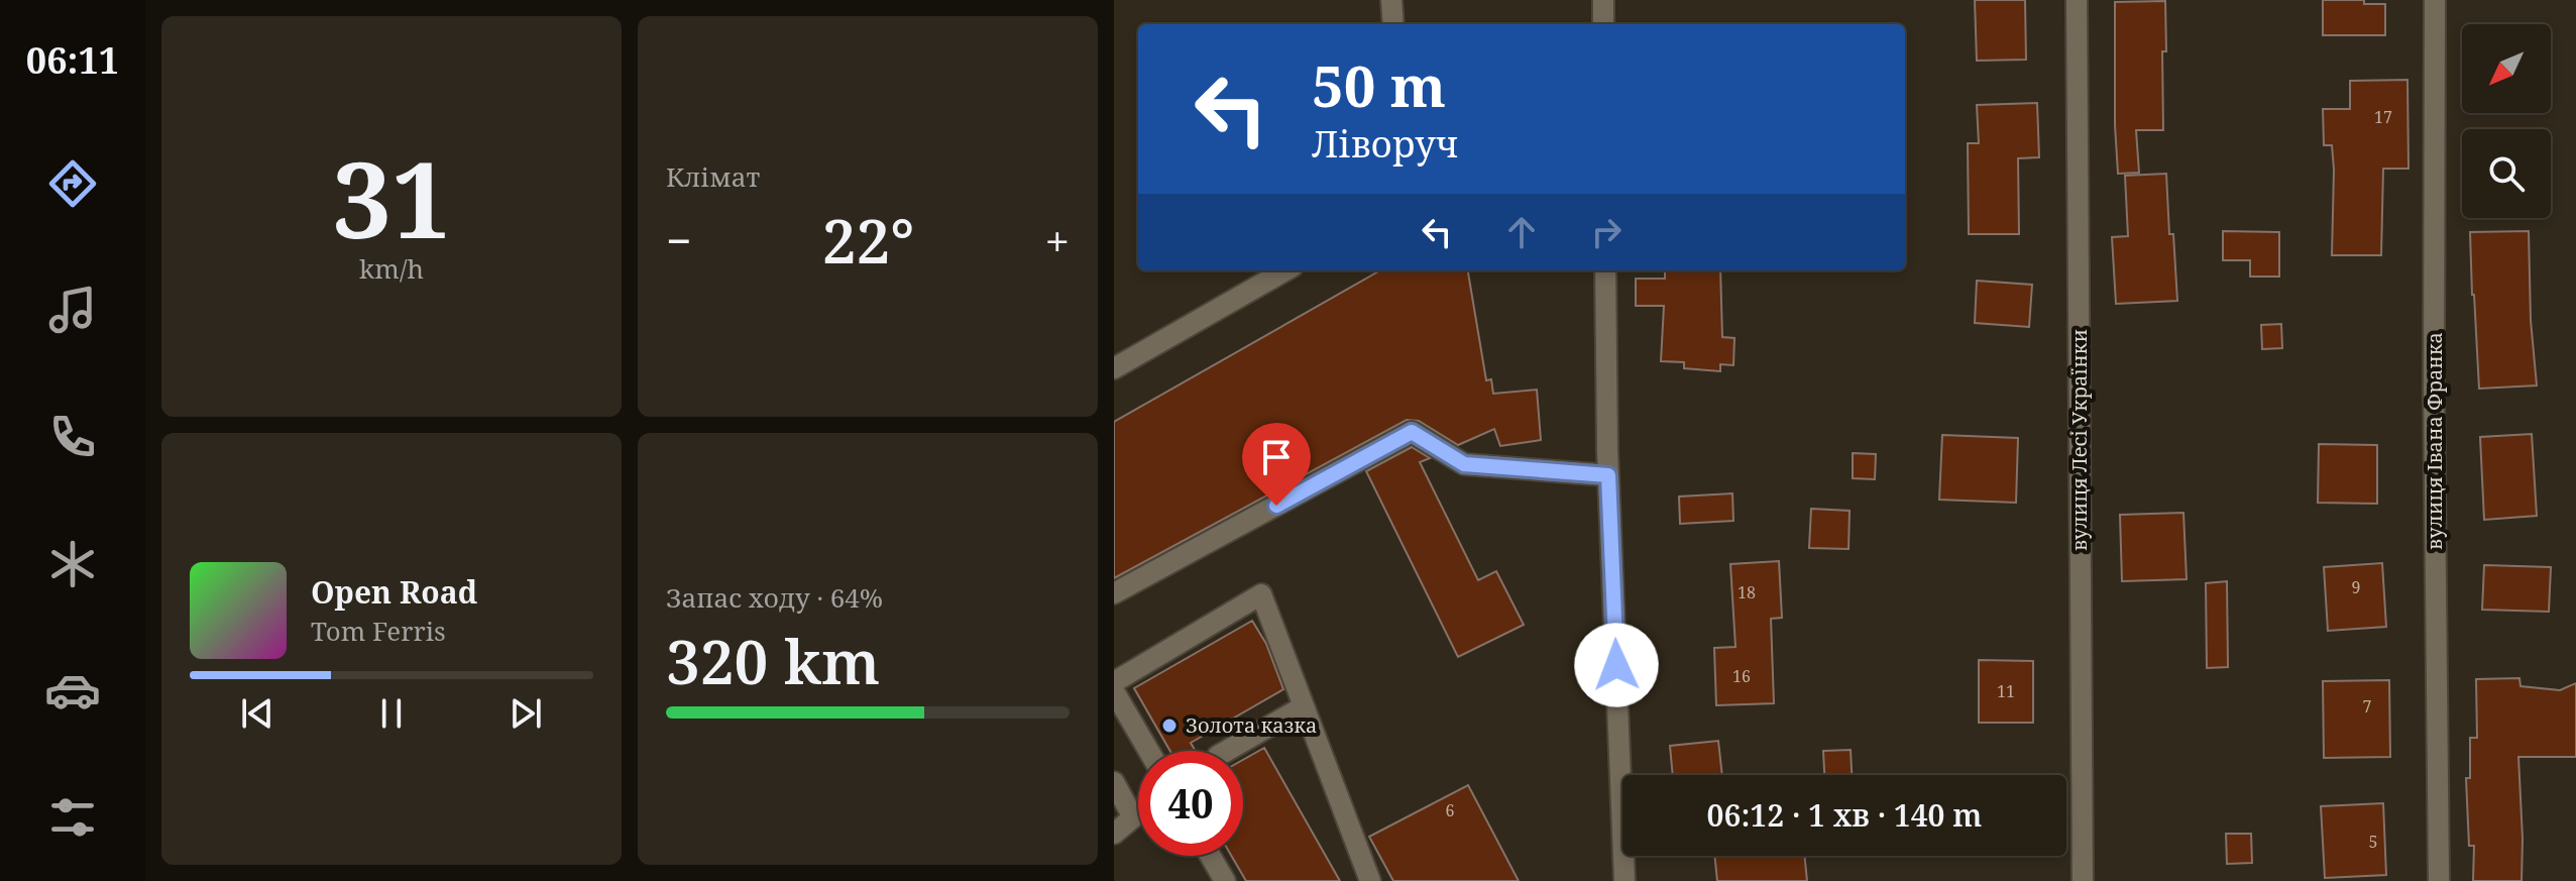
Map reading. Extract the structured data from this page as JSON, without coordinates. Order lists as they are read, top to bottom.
{
  "streets": {
    "street": ["вулиця Лесі Українки", "вулиця Івана Франка"]
  },
  "places": ["Золота казка"],
  "house_numbers": [
    "17",
    "9",
    "18",
    "16",
    "11",
    "7",
    "6",
    "5"
  ],
  "north": "bottom left",
  "page": {
    "tabs": "06:11",
    "tile": [
      ["31", "km/h"],
      "Клімат",
      ["Запас ходу · 64%", "320 km"]
    ],
    "turn": ["50 m", "Ліворуч"],
    "heat": ["−", "22°", "+"],
    "song": ["Open Road", "Tom Ferris"],
    "limit": "40",
    "trip": "06:12 · 1 хв · 140 m"
  }
}
